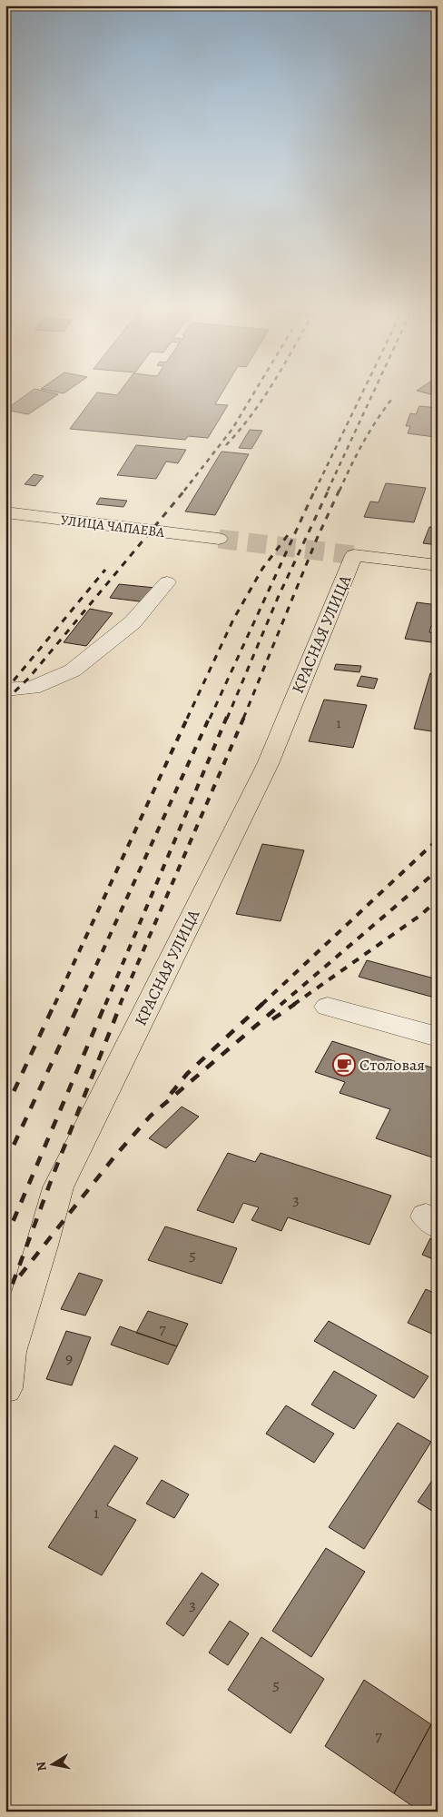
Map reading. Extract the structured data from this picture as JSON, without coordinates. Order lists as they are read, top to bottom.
{
  "streets": {
    "main road": ["УЛИЦА ЧАПАЕВА", "КРАСНАЯ УЛИЦА"]
  },
  "places": {
    "cafe": ["Столовая"]
  },
  "house_numbers": [
    "1",
    "3",
    "5",
    "7",
    "9",
    "1",
    "3",
    "5",
    "7"
  ],
  "north": "left"
}
